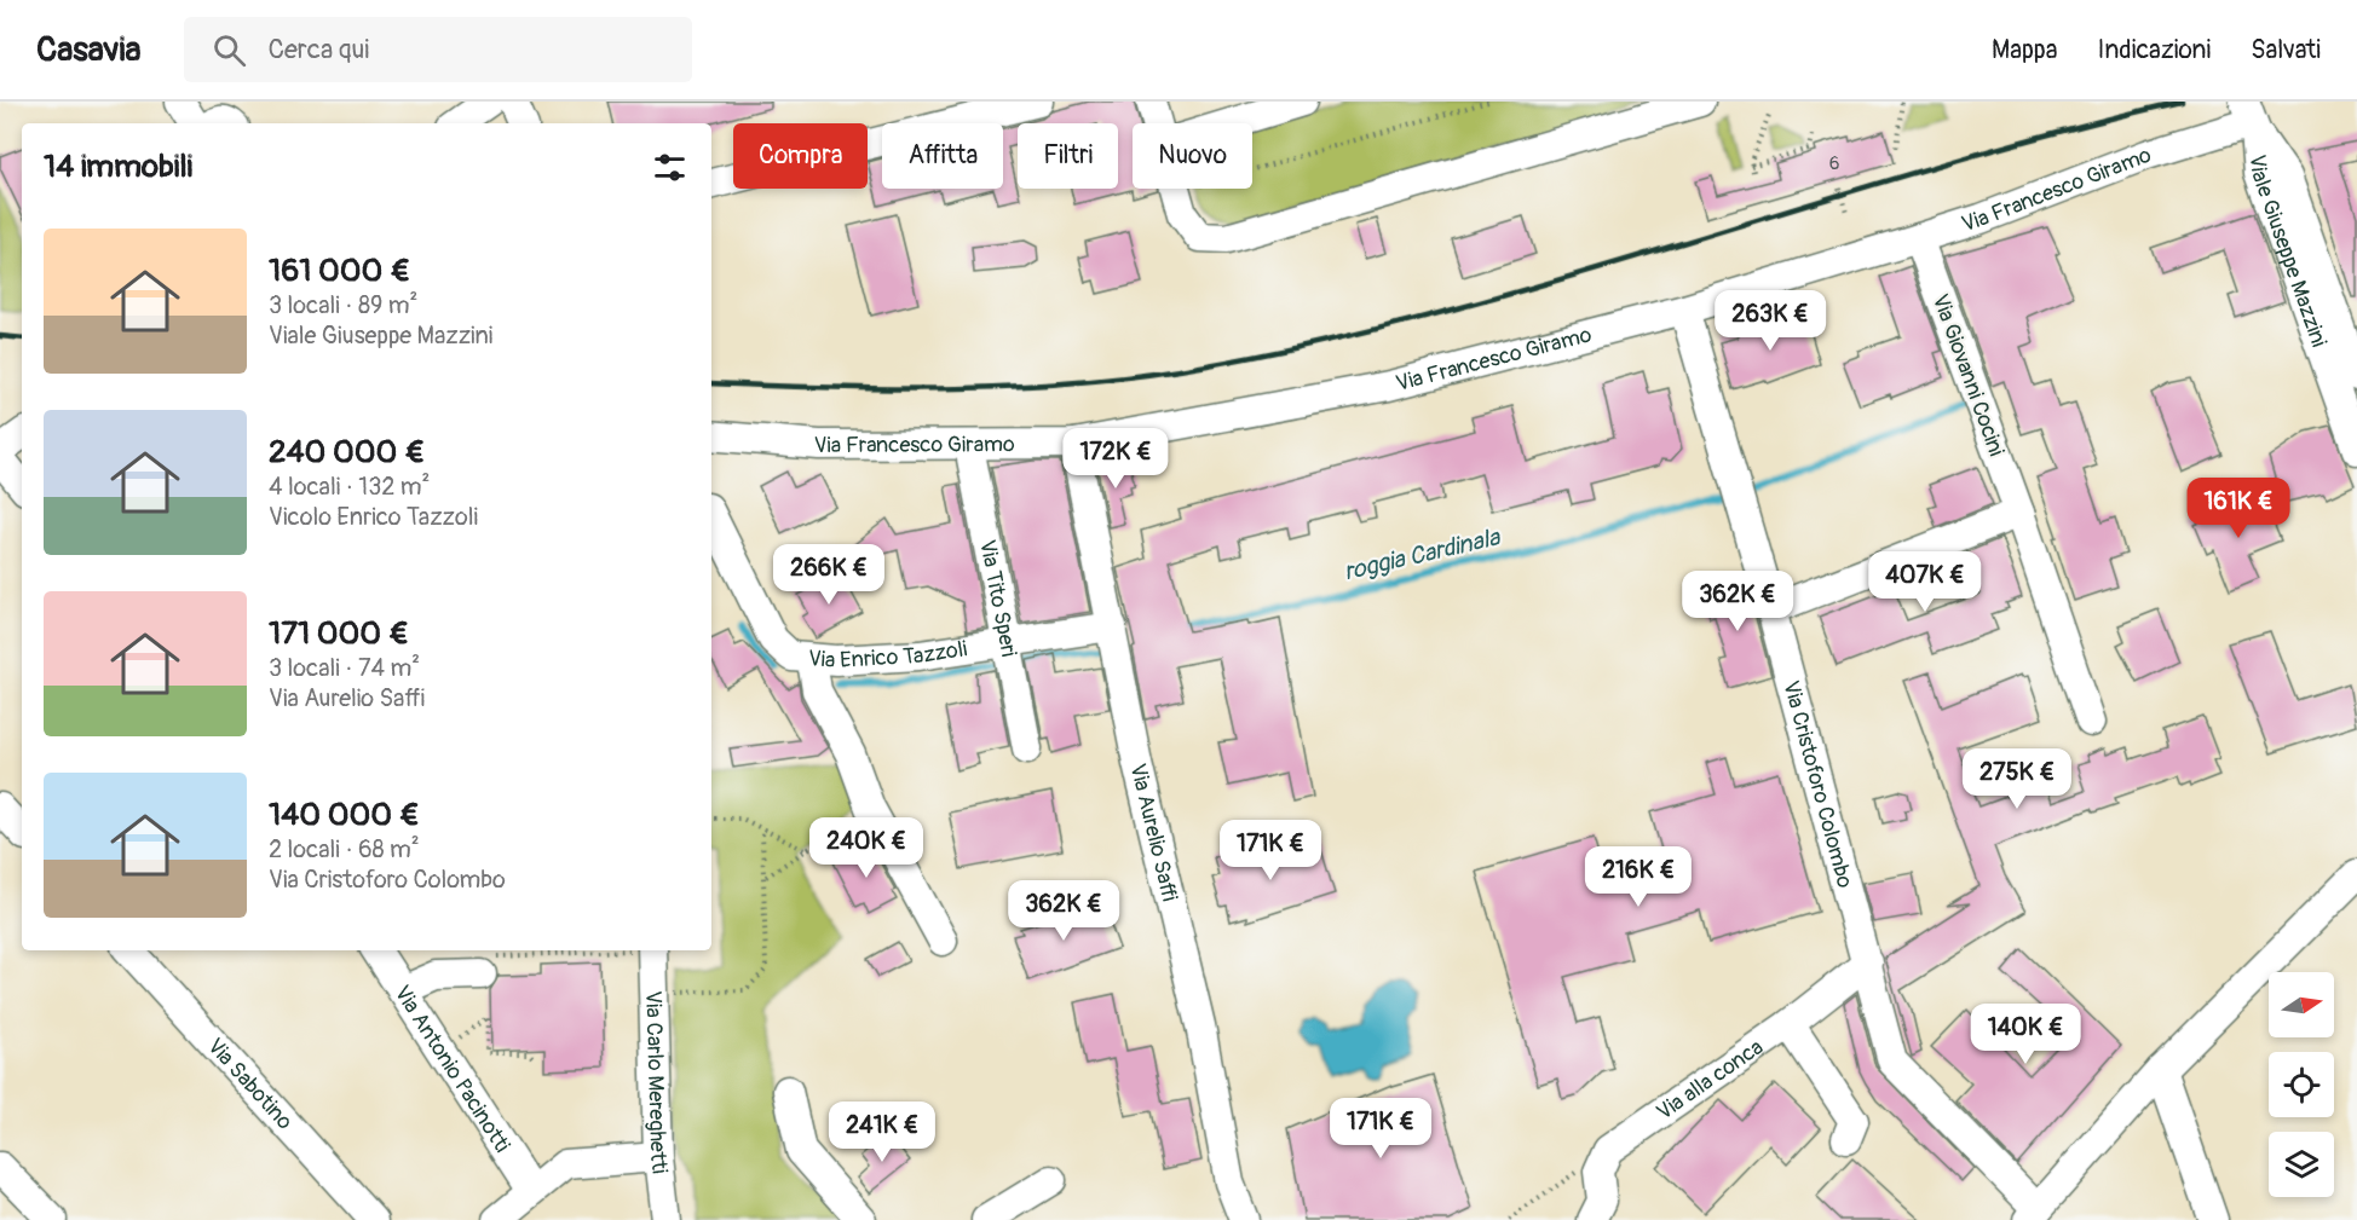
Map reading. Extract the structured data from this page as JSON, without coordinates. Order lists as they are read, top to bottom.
{
  "streets": {
    "street": [
      "Via Francesco Giramo",
      "Viale Giuseppe Mazzini",
      "Via Giovanni Cocini",
      "Via Tito Speri",
      "Via Enrico Tazzoli",
      "Via Cristoforo Colombo",
      "Via Aurelio Saffi",
      "Via Antonio Pacinotti",
      "Via alla conca",
      "Via Sabotino",
      "Via Carlo Mereghetti"
    ]
  },
  "crossings": [
    ["Via Francesco Giramo", "Viale Giuseppe Mazzini"],
    ["Via Francesco Giramo", "Via Giovanni Cocini"],
    ["Via Francesco Giramo", "Via Tito Speri"],
    ["Via Francesco Giramo", "Via Cristoforo Colombo"],
    ["Via Francesco Giramo", "Via Aurelio Saffi"],
    ["Via Tito Speri", "Via Enrico Tazzoli"],
    ["Via Enrico Tazzoli", "Via Aurelio Saffi"],
    ["Via Cristoforo Colombo", "Via alla conca"]
  ],
  "water": ["roggia Cardinala"],
  "house_numbers": ["6"],
  "north": "right",
  "page": {
    "header": "Casavia",
    "search": "Cerca qui",
    "nav": ["Mappa", "Indicazioni", "Salvati"],
    "chip": [
      "Compra",
      "Affitta",
      "Filtri",
      "Nuovo"
    ],
    "heading": "14 immobili",
    "list": [
      {
        "name": "161 000 €",
        "note": "3 locali · 89 m² · Viale Giuseppe Mazzini"
      },
      {
        "name": "240 000 €",
        "note": "4 locali · 132 m² · Vicolo Enrico Tazzoli"
      },
      {
        "name": "171 000 €",
        "note": "3 locali · 74 m² · Via Aurelio Saffi"
      },
      {
        "name": "140 000 €",
        "note": "2 locali · 68 m² · Via Cristoforo Colombo"
      }
    ],
    "price": [
      "263K €",
      "172K €",
      "161K €",
      "266K €",
      "407K €",
      "362K €",
      "275K €",
      "240K €",
      "171K €",
      "216K €",
      "362K €",
      "140K €",
      "171K €",
      "241K €"
    ]
  }
}
